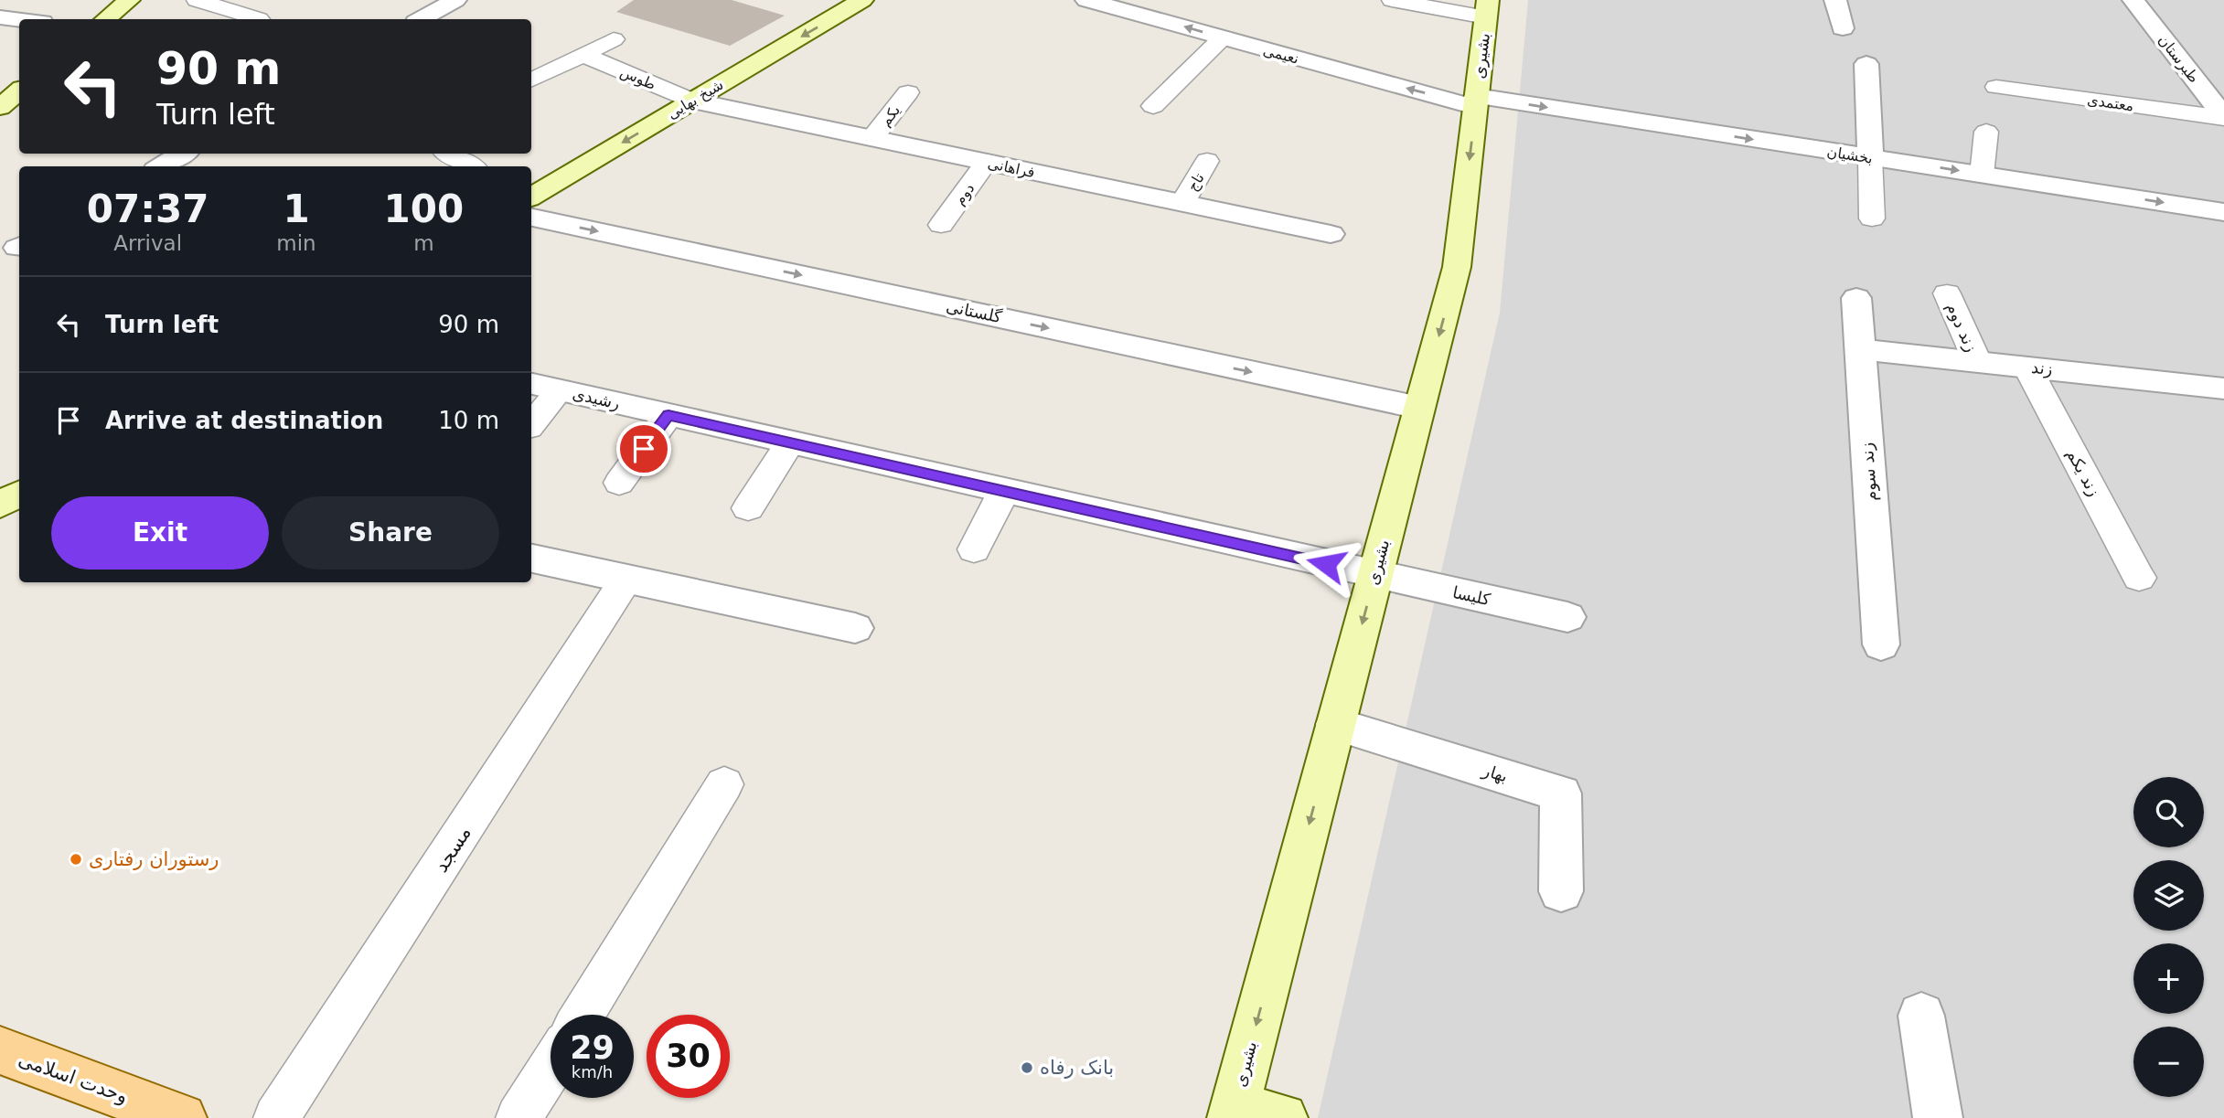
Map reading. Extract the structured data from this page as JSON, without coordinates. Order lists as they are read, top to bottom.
{
  "streets": {
    "main road": ["وحدت اسلامی"],
    "street": [
      "نعیمی",
      "بشیری",
      "طبرستان",
      "شیخ بهایی",
      "بخشیان",
      "فراهانی",
      "گلستانی",
      "زند",
      "رشیدی",
      "زند سوم",
      "کلیسا",
      "بهار"
    ],
    "lane": [
      "طوس",
      "معتمدی",
      "یکم",
      "تاج",
      "دوم",
      "زند دوم",
      "زند یکم",
      "مسجد"
    ]
  },
  "crossings": [
    ["نعیمی", "بشیری"],
    ["نعیمی", "بخشیان"],
    ["بشیری", "بخشیان"],
    ["بشیری", "گلستانی"],
    ["بشیری", "رشیدی"],
    ["بشیری", "کلیسا"],
    ["بشیری", "بهار"],
    ["طبرستان", "معتمدی"],
    ["طوس", "شیخ بهایی"],
    ["طوس", "فراهانی"],
    ["شیخ بهایی", "فراهانی"],
    ["یکم", "فراهانی"],
    ["فراهانی", "تاج"],
    ["فراهانی", "دوم"],
    ["زند دوم", "زند"],
    ["زند", "زند سوم"],
    ["زند", "زند یکم"],
    ["رشیدی", "کلیسا"]
  ],
  "one_way": [
    "نعیمی",
    "بشیری",
    "شیخ بهایی",
    "بخشیان",
    "گلستانی"
  ],
  "places": ["رستوران رفتاری", "بانک رفاه"],
  "page": {
    "turn": ["90 m", "Turn left"],
    "eta": [
      "07:37",
      "Arrival",
      "1",
      "min",
      "100",
      "m"
    ],
    "list": [
      {
        "name": "Turn left",
        "value": "90 m"
      },
      {
        "name": "Arrive at destination",
        "value": "10 m"
      }
    ],
    "buttons": ["Exit", "Share"],
    "map_buttons": ["+", "−"],
    "speed": "29 km/h",
    "limit": "30"
  }
}
